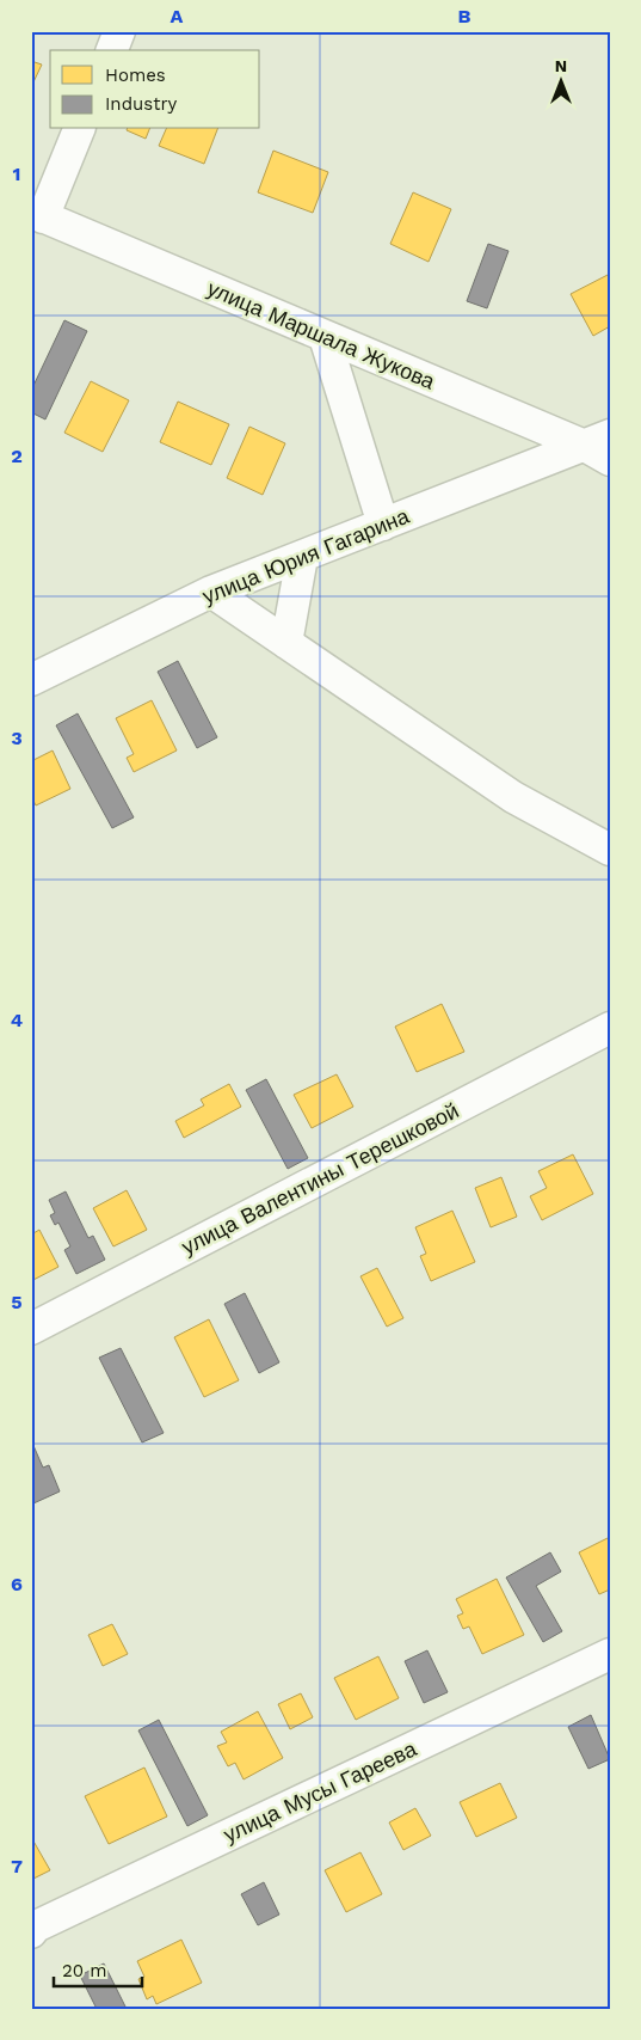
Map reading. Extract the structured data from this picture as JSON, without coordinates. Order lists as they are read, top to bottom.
{
  "streets": {
    "street": [
      "улица Маршала Жукова",
      "улица Юрия Гагарина",
      "улица Валентины Терешковой",
      "улица Мусы Гареева"
    ]
  },
  "crossings": [
    ["улица Маршала Жукова", "улица Юрия Гагарина"]
  ],
  "legend": ["Homes", "Industry"],
  "scale_bar": "20 m",
  "north": "top",
  "grid": {
    "columns": ["A", "B"],
    "rows": [
      "1",
      "2",
      "3",
      "4",
      "5",
      "6",
      "7"
    ]
  }
}
